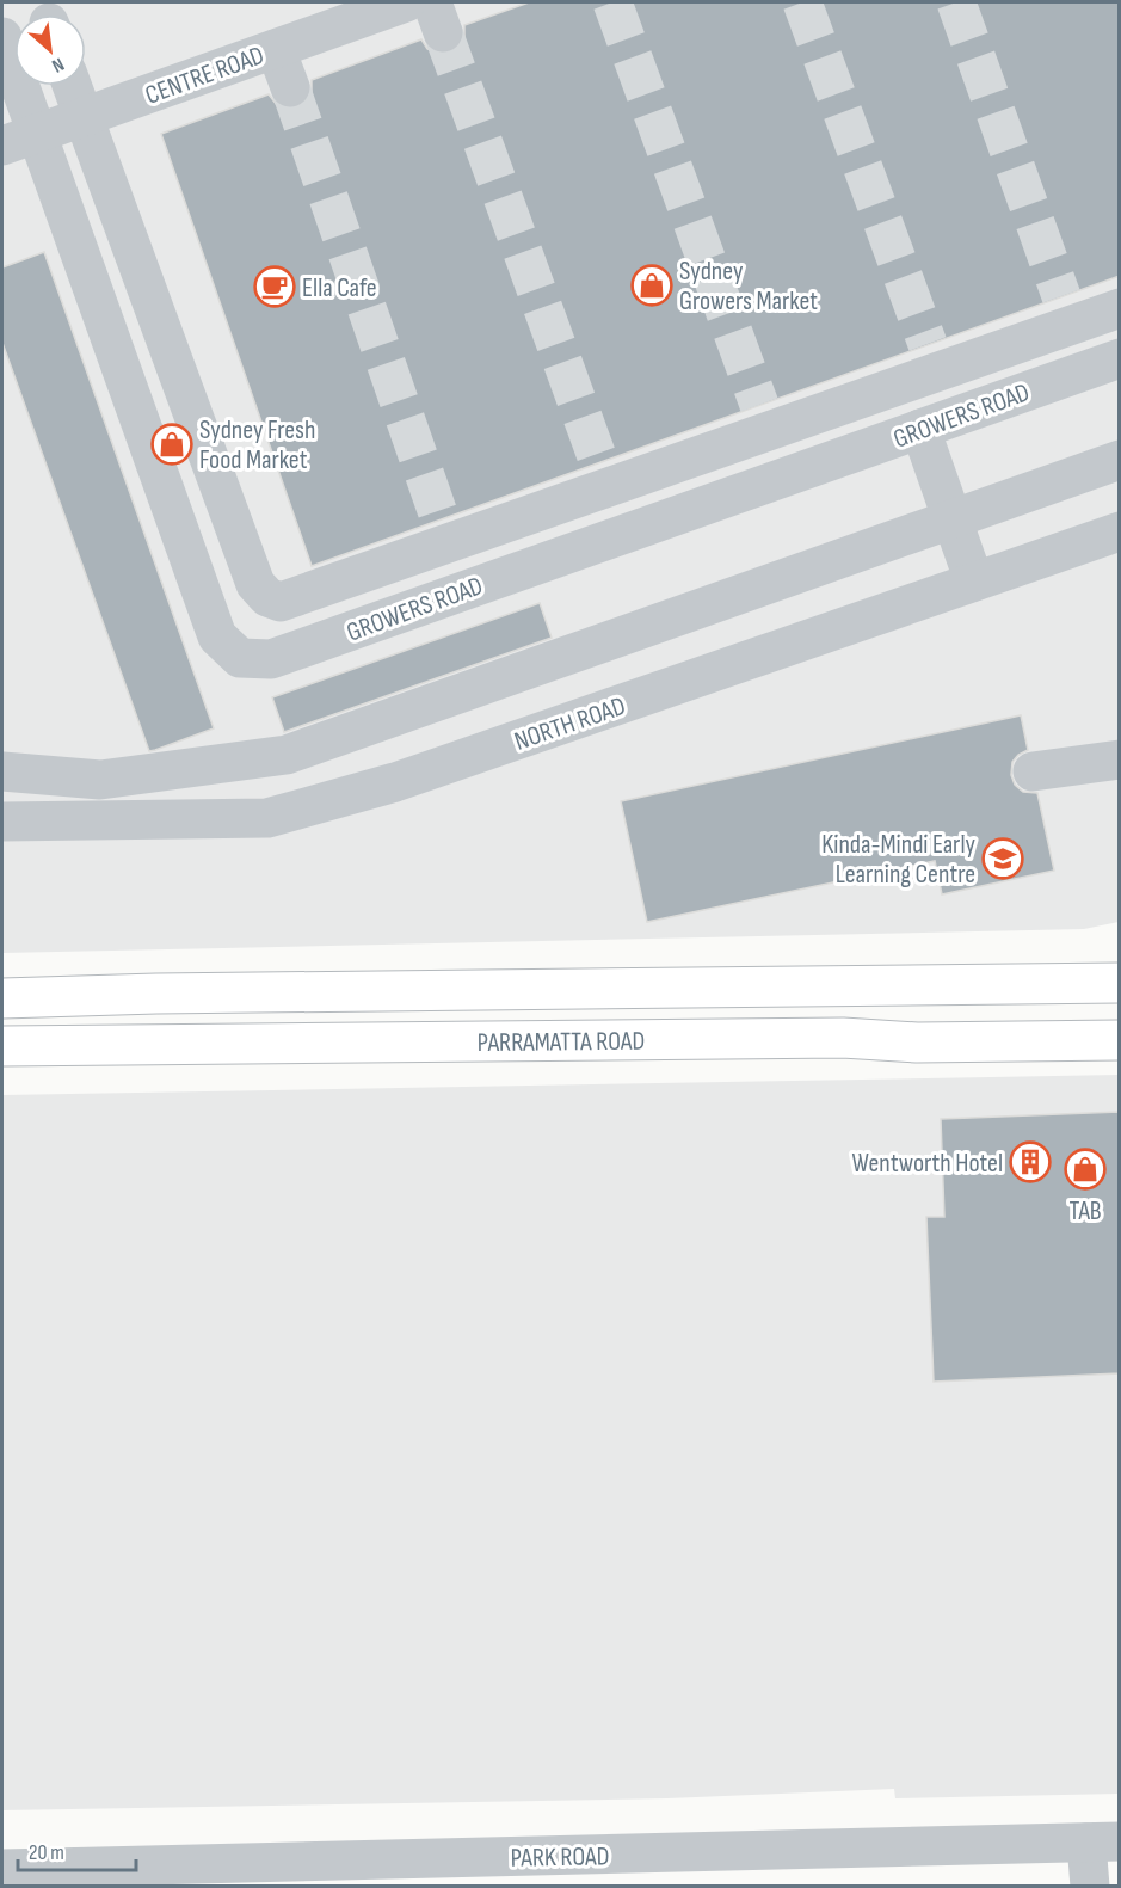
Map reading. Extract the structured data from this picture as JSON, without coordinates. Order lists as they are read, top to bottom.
{
  "streets": {
    "highway": ["PARRAMATTA ROAD"],
    "street": [
      "CENTRE ROAD",
      "GROWERS ROAD",
      "NORTH ROAD",
      "PARK ROAD"
    ]
  },
  "crossings": [
    ["CENTRE ROAD", "GROWERS ROAD"]
  ],
  "places": {
    "shop": ["Sydney Growers Market", "Sydney Fresh Food Market", "TAB"],
    "cafe": ["Ella Cafe"],
    "school or university": ["Kinda-Mindi Early Learning Centre"],
    "building": ["Wentworth Hotel"]
  },
  "scale_bar": "20 m",
  "north": "bottom right"
}
